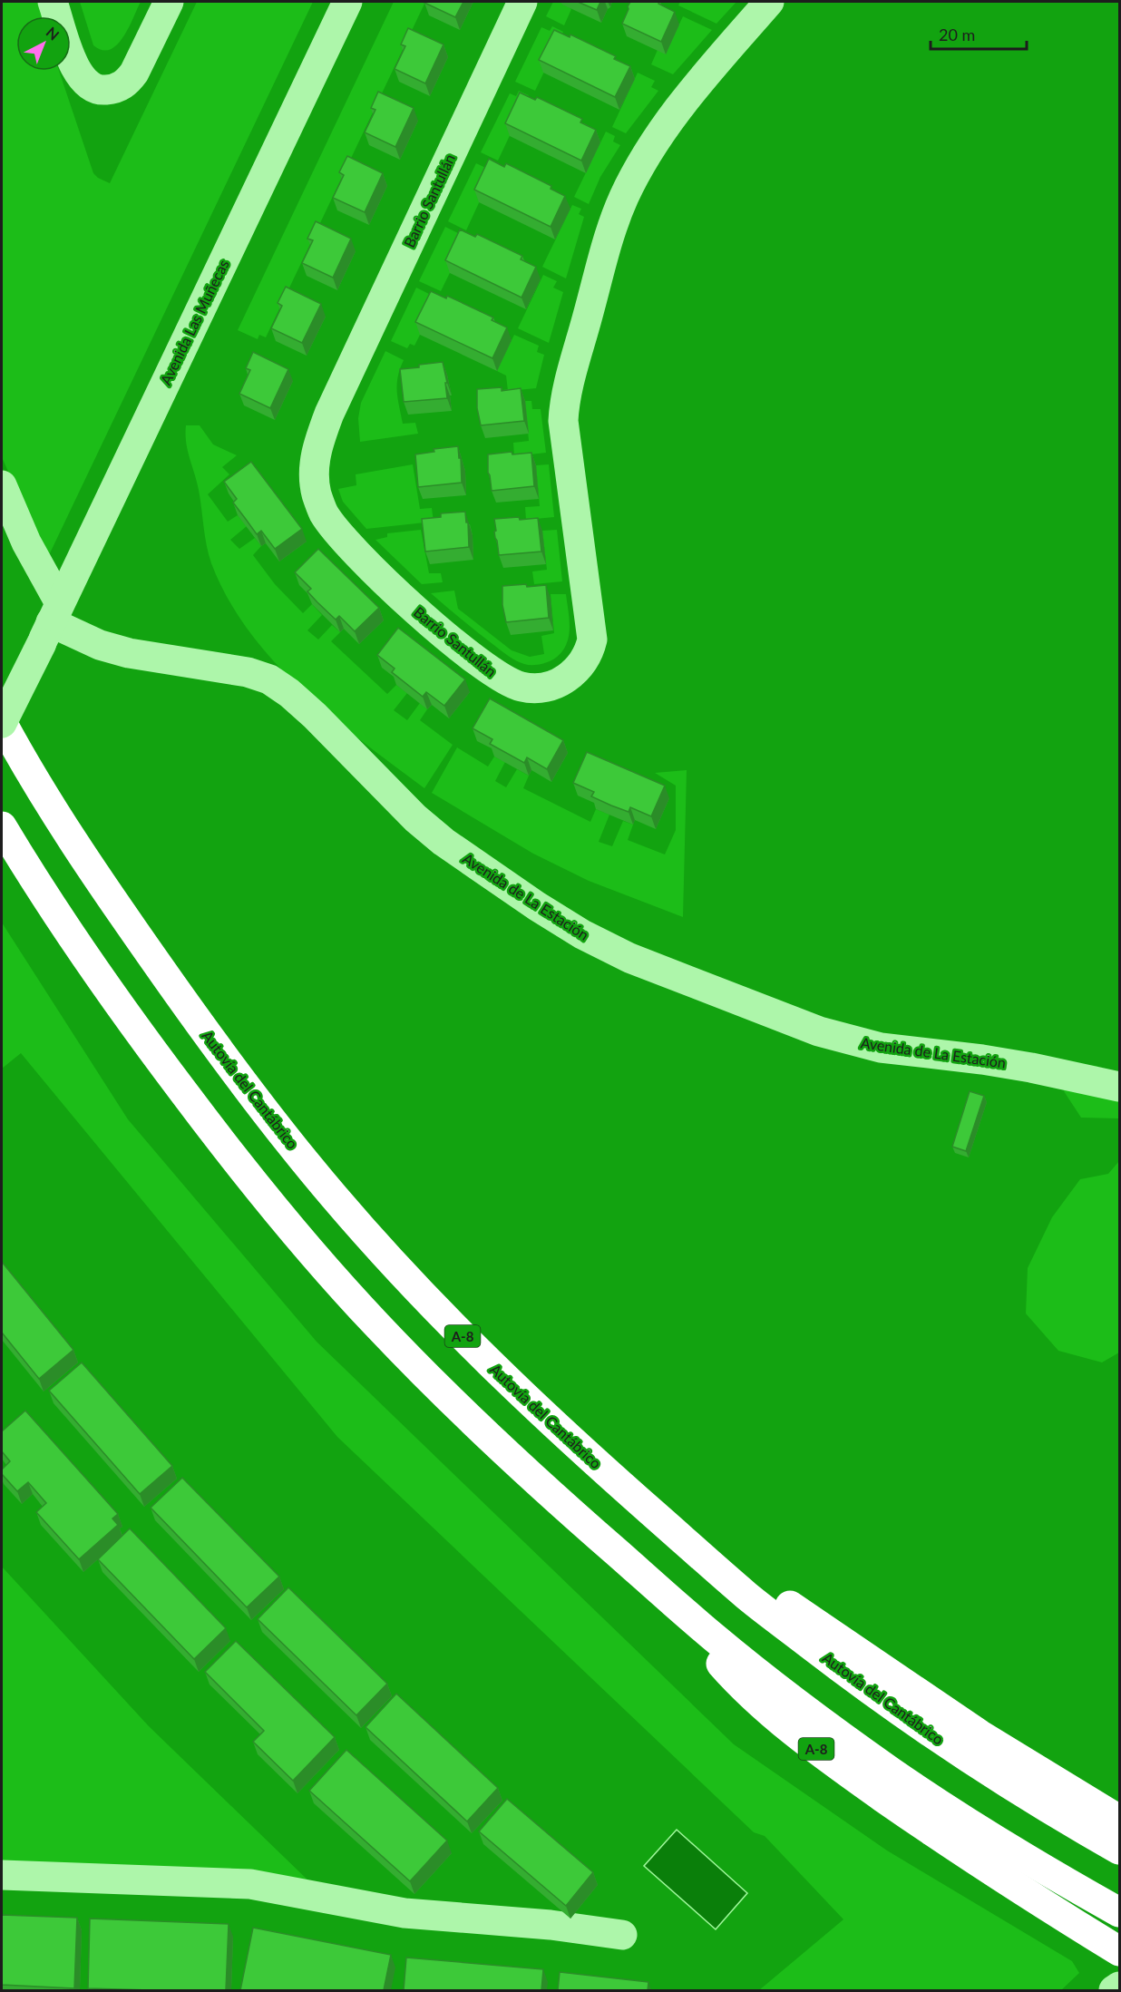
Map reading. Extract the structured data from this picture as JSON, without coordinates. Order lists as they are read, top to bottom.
{
  "streets": {
    "highway": ["Autovía del Cantábrico", "A-8"],
    "street": ["Barrio Santullán", "Avenida Las Muñecas", "Avenida de La Estación"]
  },
  "crossings": [
    ["Avenida Las Muñecas", "Avenida de La Estación"],
    ["Avenida Las Muñecas", "Autovía del Cantábrico"]
  ],
  "scale_bar": "20 m",
  "north": "top right"
}
